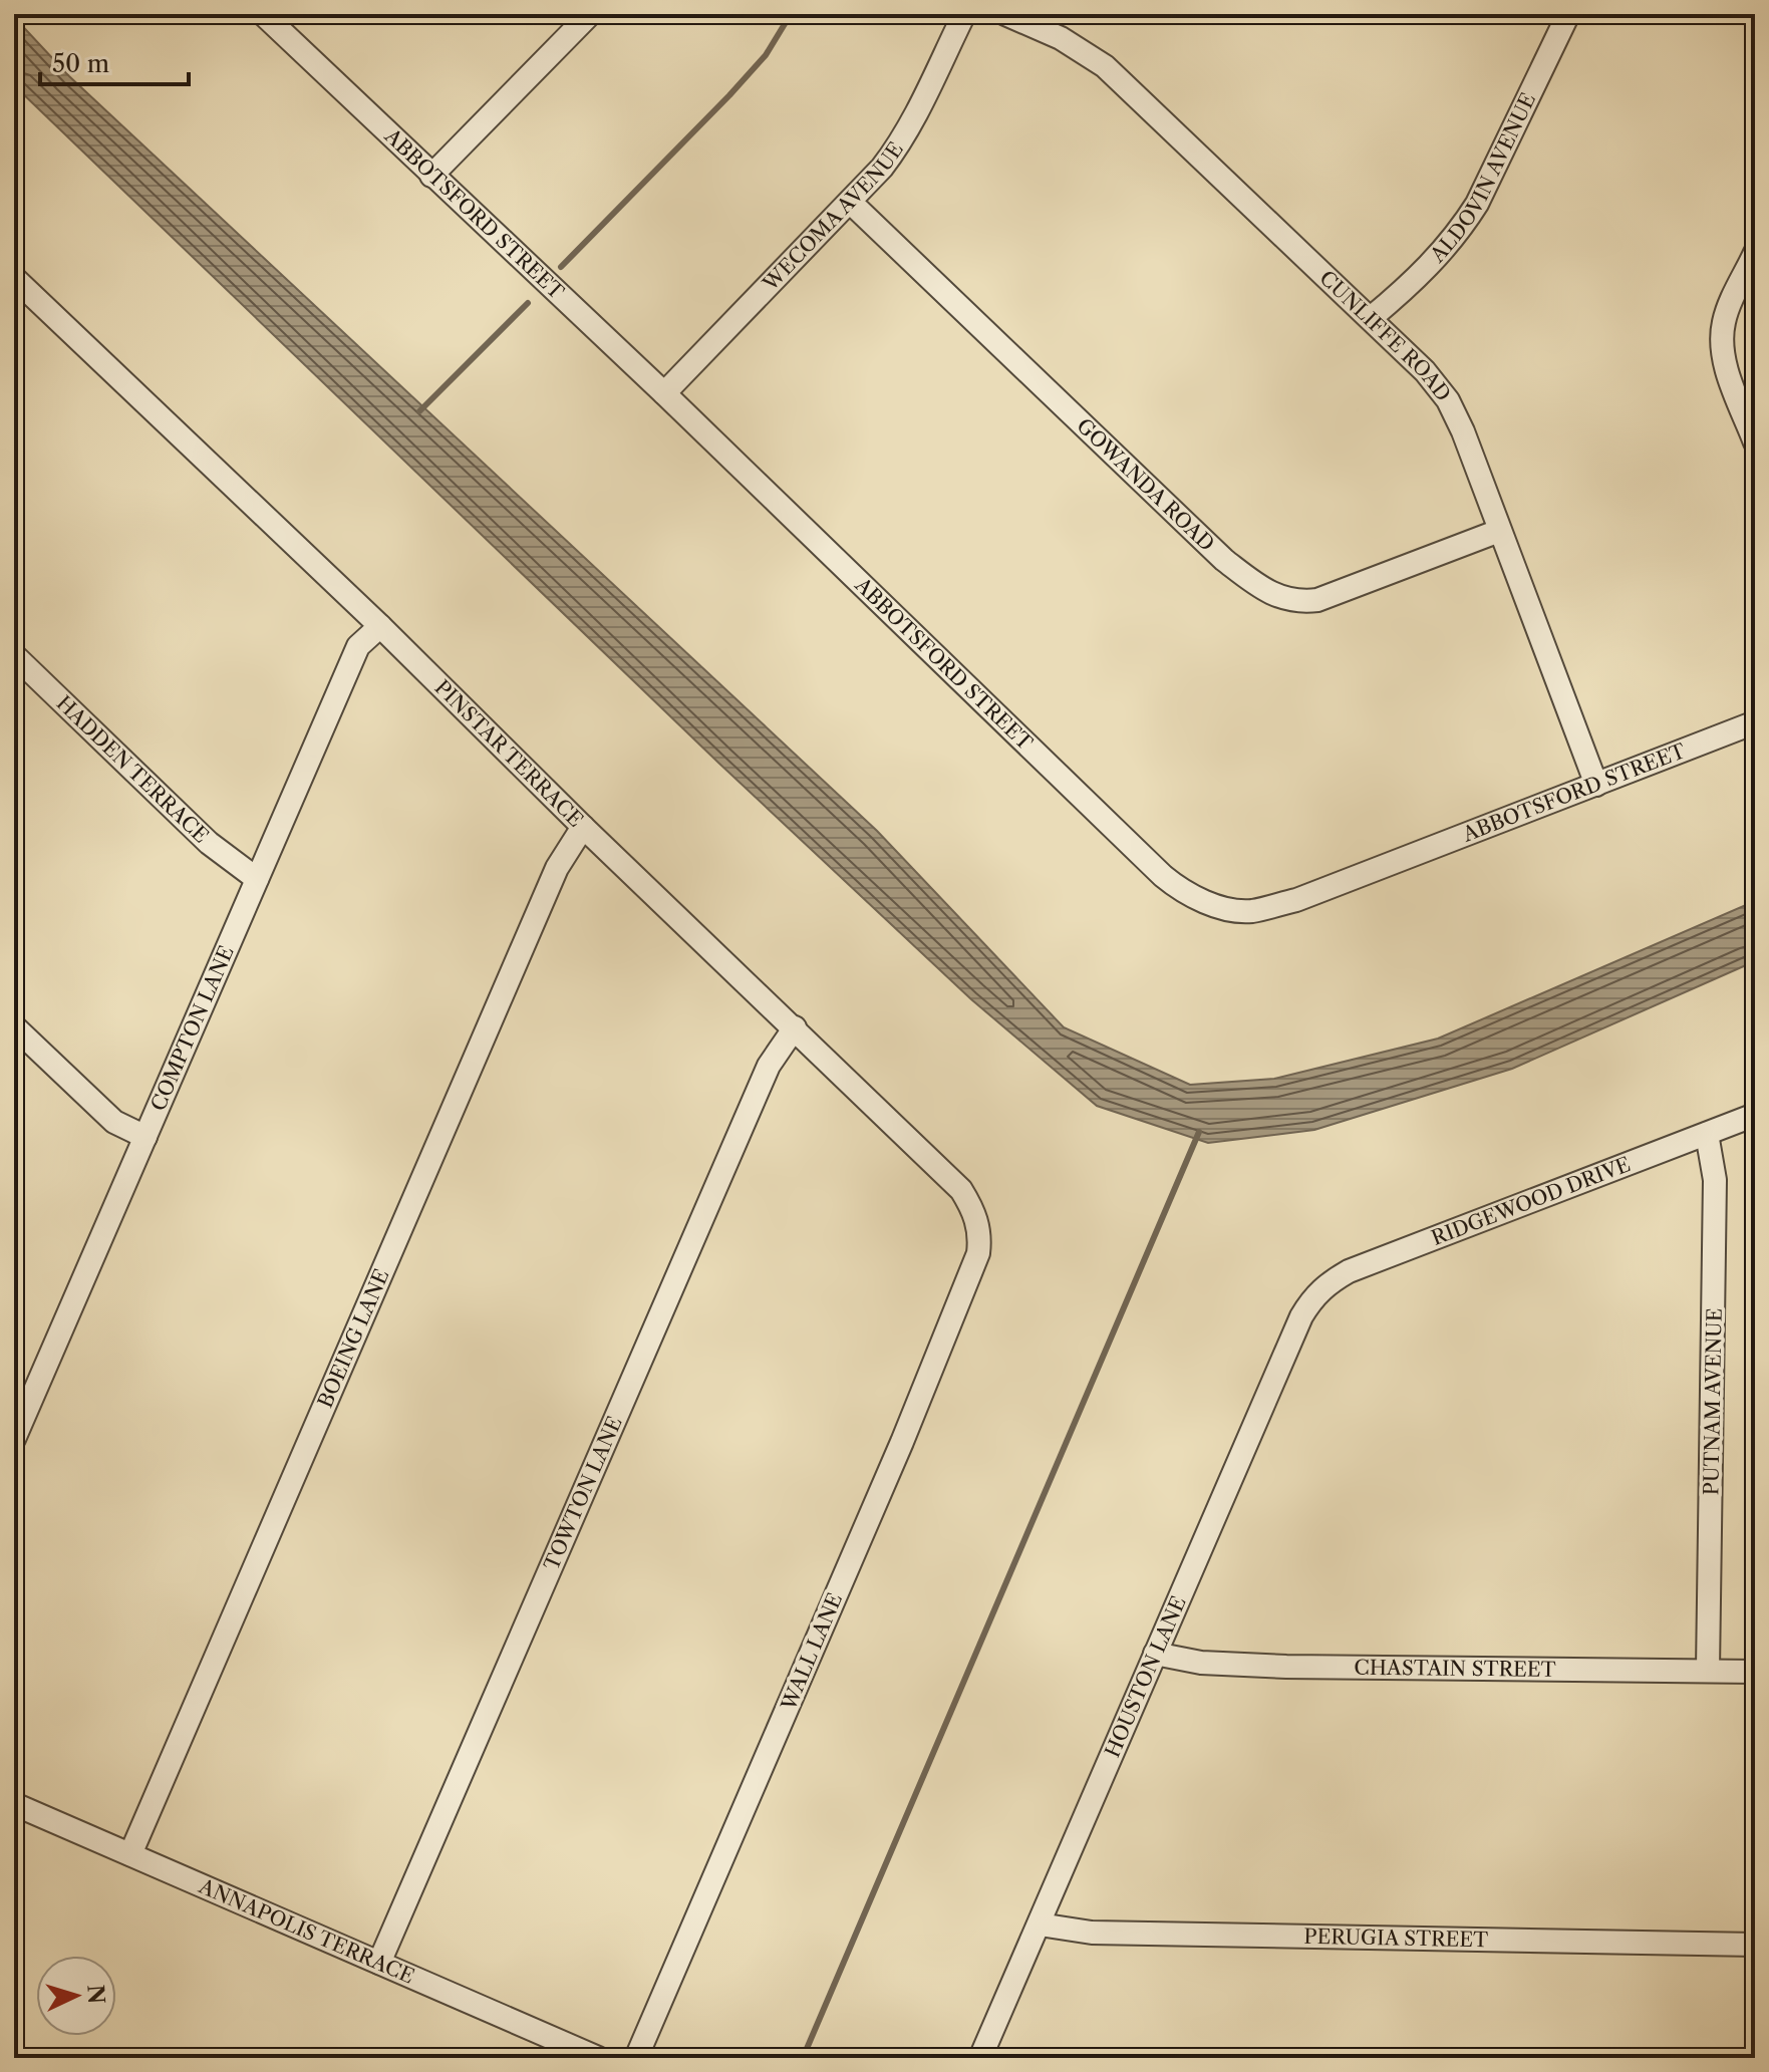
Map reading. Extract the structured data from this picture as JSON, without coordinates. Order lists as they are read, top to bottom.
{
  "streets": {
    "street": [
      "ALDOVIN AVENUE",
      "ABBOTSFORD STREET",
      "WECOMA AVENUE",
      "CUNLIFFE ROAD",
      "GOWANDA ROAD",
      "PINSTAR TERRACE",
      "HADDEN TERRACE",
      "COMPTON LANE",
      "RIDGEWOOD DRIVE",
      "BOEING LANE",
      "PUTNAM AVENUE",
      "TOWTON LANE",
      "WALL LANE",
      "CHASTAIN STREET",
      "HOUSTON LANE",
      "ANNAPOLIS TERRACE",
      "PERUGIA STREET"
    ]
  },
  "crossings": [
    ["ALDOVIN AVENUE", "CUNLIFFE ROAD"],
    ["ABBOTSFORD STREET", "WECOMA AVENUE"],
    ["ABBOTSFORD STREET", "CUNLIFFE ROAD"],
    ["WECOMA AVENUE", "GOWANDA ROAD"],
    ["CUNLIFFE ROAD", "GOWANDA ROAD"],
    ["PINSTAR TERRACE", "COMPTON LANE"],
    ["PINSTAR TERRACE", "BOEING LANE"],
    ["PINSTAR TERRACE", "TOWTON LANE"],
    ["PINSTAR TERRACE", "WALL LANE"],
    ["HADDEN TERRACE", "COMPTON LANE"],
    ["RIDGEWOOD DRIVE", "PUTNAM AVENUE"],
    ["RIDGEWOOD DRIVE", "HOUSTON LANE"],
    ["BOEING LANE", "ANNAPOLIS TERRACE"],
    ["PUTNAM AVENUE", "CHASTAIN STREET"],
    ["TOWTON LANE", "ANNAPOLIS TERRACE"],
    ["CHASTAIN STREET", "HOUSTON LANE"],
    ["HOUSTON LANE", "PERUGIA STREET"]
  ],
  "scale_bar": "50 m",
  "north": "right"
}
